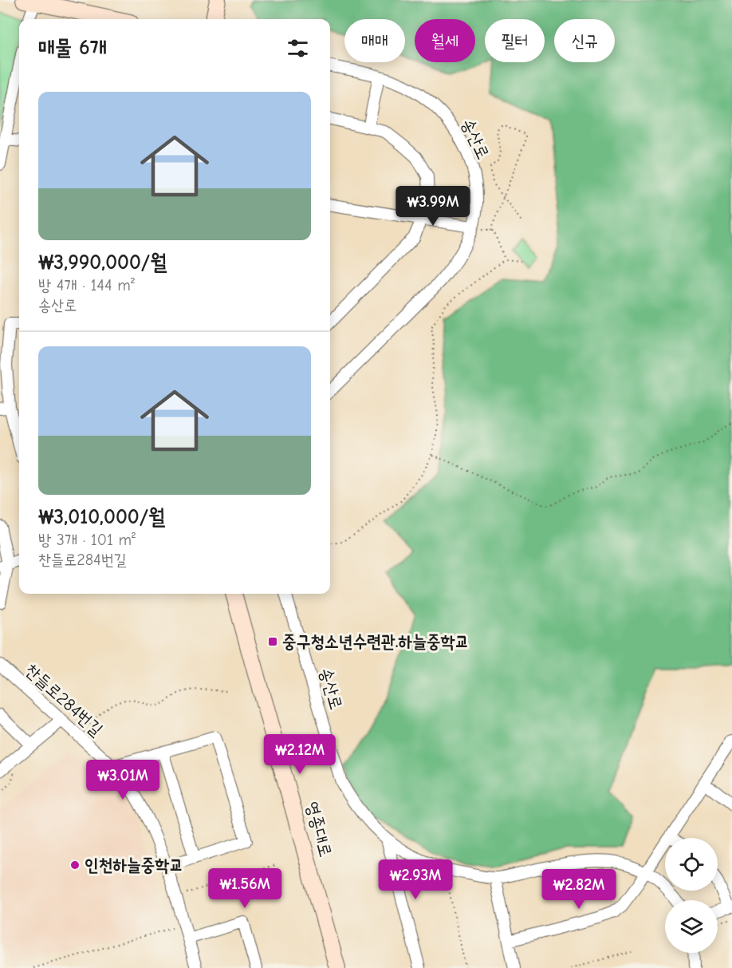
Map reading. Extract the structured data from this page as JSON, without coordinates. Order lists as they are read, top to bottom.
{
  "streets": {
    "street": ["송산로", "찬들로284번길", "영종대로"]
  },
  "places": {
    "transit": ["중구청소년수련관.하늘중학교"],
    "other": ["인천하늘중학교"]
  },
  "page": {
    "chip": [
      "매매",
      "월세",
      "필터",
      "신규"
    ],
    "heading": "매물 6개",
    "list": [
      {
        "name": "₩3,990,000/월",
        "note": "방 4개 · 144 m² · 송산로"
      },
      {
        "name": "₩3,010,000/월",
        "note": "방 3개 · 101 m² · 찬들로284번길"
      }
    ],
    "price": [
      "₩3.99M",
      "₩2.12M",
      "₩3.01M",
      "₩2.93M",
      "₩1.56M",
      "₩2.82M"
    ]
  }
}
